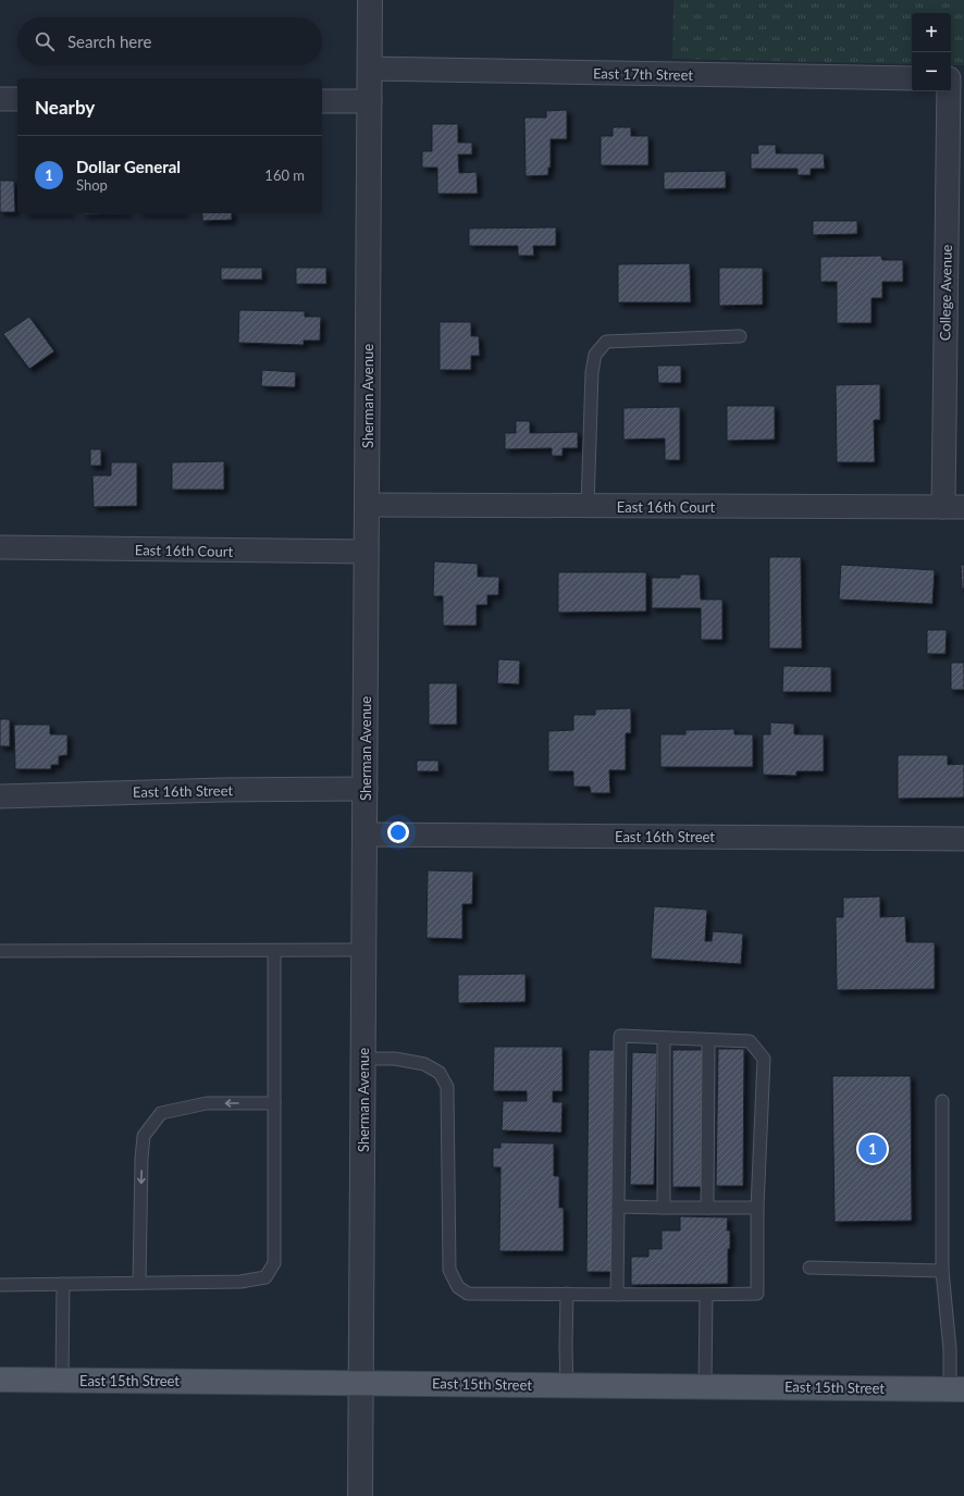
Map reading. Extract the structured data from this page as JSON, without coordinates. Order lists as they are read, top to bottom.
{
  "streets": {
    "main road": ["East 15th Street"],
    "street": [
      "East 17th Street",
      "College Avenue",
      "Sherman Avenue",
      "East 16th Court",
      "East 16th Street"
    ]
  },
  "crossings": [
    ["East 17th Street", "Sherman Avenue"],
    ["College Avenue", "East 16th Court"],
    ["Sherman Avenue", "East 16th Court"],
    ["Sherman Avenue", "East 16th Street"],
    ["Sherman Avenue", "East 15th Street"]
  ],
  "page": {
    "map_buttons": ["+", "−"],
    "search": "Search here",
    "heading": "Nearby",
    "list": [
      {
        "mark": "1",
        "name": "Dollar General",
        "note": "Shop",
        "value": "160 m"
      }
    ],
    "pins": "1"
  }
}
